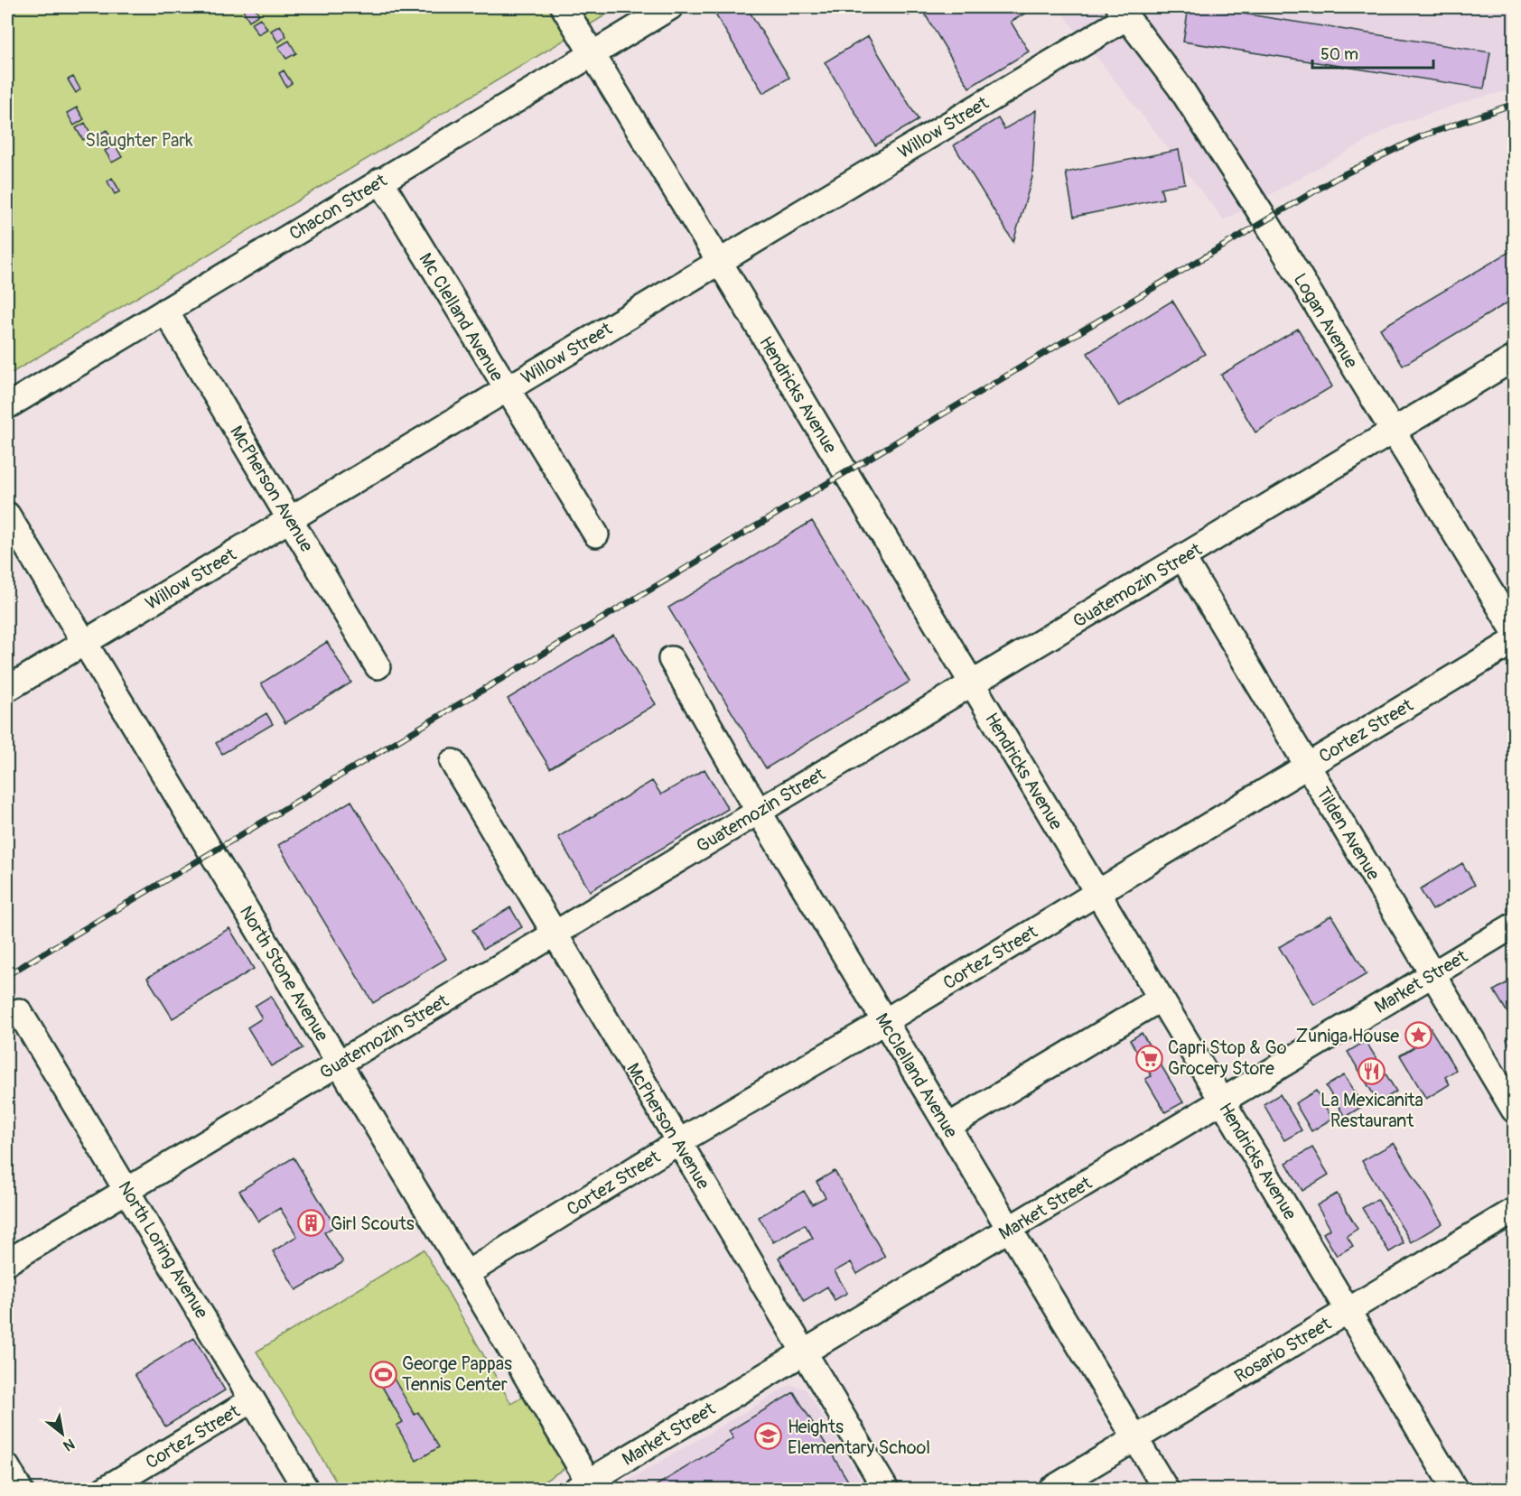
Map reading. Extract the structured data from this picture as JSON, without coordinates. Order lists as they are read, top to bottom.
{
  "streets": {
    "street": [
      "Willow Street",
      "Chacon Street",
      "Mc Clelland Avenue",
      "Logan Avenue",
      "Hendricks Avenue",
      "McPherson Avenue",
      "Guatemozin Street",
      "Cortez Street",
      "Tilden Avenue",
      "North Stone Avenue",
      "Market Street",
      "McClelland Avenue",
      "North Loring Avenue",
      "Rosario Street"
    ]
  },
  "crossings": [
    ["Willow Street", "Mc Clelland Avenue"],
    ["Willow Street", "Logan Avenue"],
    ["Willow Street", "Hendricks Avenue"],
    ["Willow Street", "McPherson Avenue"],
    ["Willow Street", "North Stone Avenue"],
    ["Chacon Street", "Mc Clelland Avenue"],
    ["Chacon Street", "Hendricks Avenue"],
    ["Chacon Street", "McPherson Avenue"],
    ["Logan Avenue", "Guatemozin Street"],
    ["Hendricks Avenue", "Guatemozin Street"],
    ["Hendricks Avenue", "Cortez Street"],
    ["Hendricks Avenue", "Market Street"],
    ["Hendricks Avenue", "Rosario Street"],
    ["McPherson Avenue", "Guatemozin Street"],
    ["McPherson Avenue", "Cortez Street"],
    ["McPherson Avenue", "Market Street"],
    ["Guatemozin Street", "Tilden Avenue"],
    ["Guatemozin Street", "North Stone Avenue"],
    ["Guatemozin Street", "McClelland Avenue"],
    ["Guatemozin Street", "North Loring Avenue"],
    ["Cortez Street", "Tilden Avenue"],
    ["Cortez Street", "North Stone Avenue"],
    ["Cortez Street", "McClelland Avenue"],
    ["Cortez Street", "North Loring Avenue"],
    ["Tilden Avenue", "Market Street"],
    ["North Stone Avenue", "Market Street"],
    ["Market Street", "McClelland Avenue"],
    ["McClelland Avenue", "Rosario Street"]
  ],
  "parks": ["Slaughter Park"],
  "places": {
    "place": ["Zuniga House"],
    "supermarket": ["Capri Stop & Go Grocery Store"],
    "restaurant": ["La Mexicanita Restaurant"],
    "building": ["Girl Scouts"],
    "sports": ["George Pappas Tennis Center"],
    "school or university": ["Heights Elementary School"]
  },
  "scale_bar": "50 m",
  "north": "bottom right"
}
